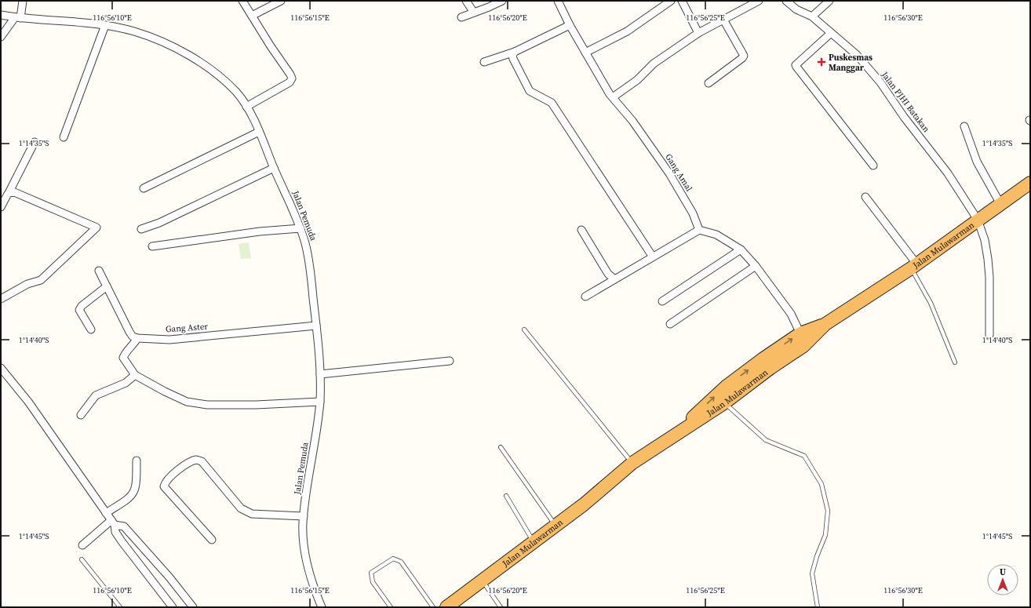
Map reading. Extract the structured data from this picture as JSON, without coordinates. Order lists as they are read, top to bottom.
{
  "streets": {
    "highway": ["Jalan Mulawarman"],
    "street": [
      "Jalan PJHI Batakan",
      "Gang Amal",
      "Jalan Pemuda",
      "Gang Aster"
    ]
  },
  "crossings": [
    ["Jalan PJHI Batakan", "Jalan Mulawarman"],
    ["Jalan Pemuda", "Gang Aster"]
  ],
  "places": {
    "health": ["Puskesmas Manggar"]
  },
  "north": "top",
  "coordinates": [
    "116°56'10\"E",
    "116°56'15\"E",
    "116°56'20\"E",
    "116°56'25\"E",
    "116°56'30\"E",
    "1°14'35\"S",
    "1°14'40\"S",
    "1°14'45\"S"
  ]
}
